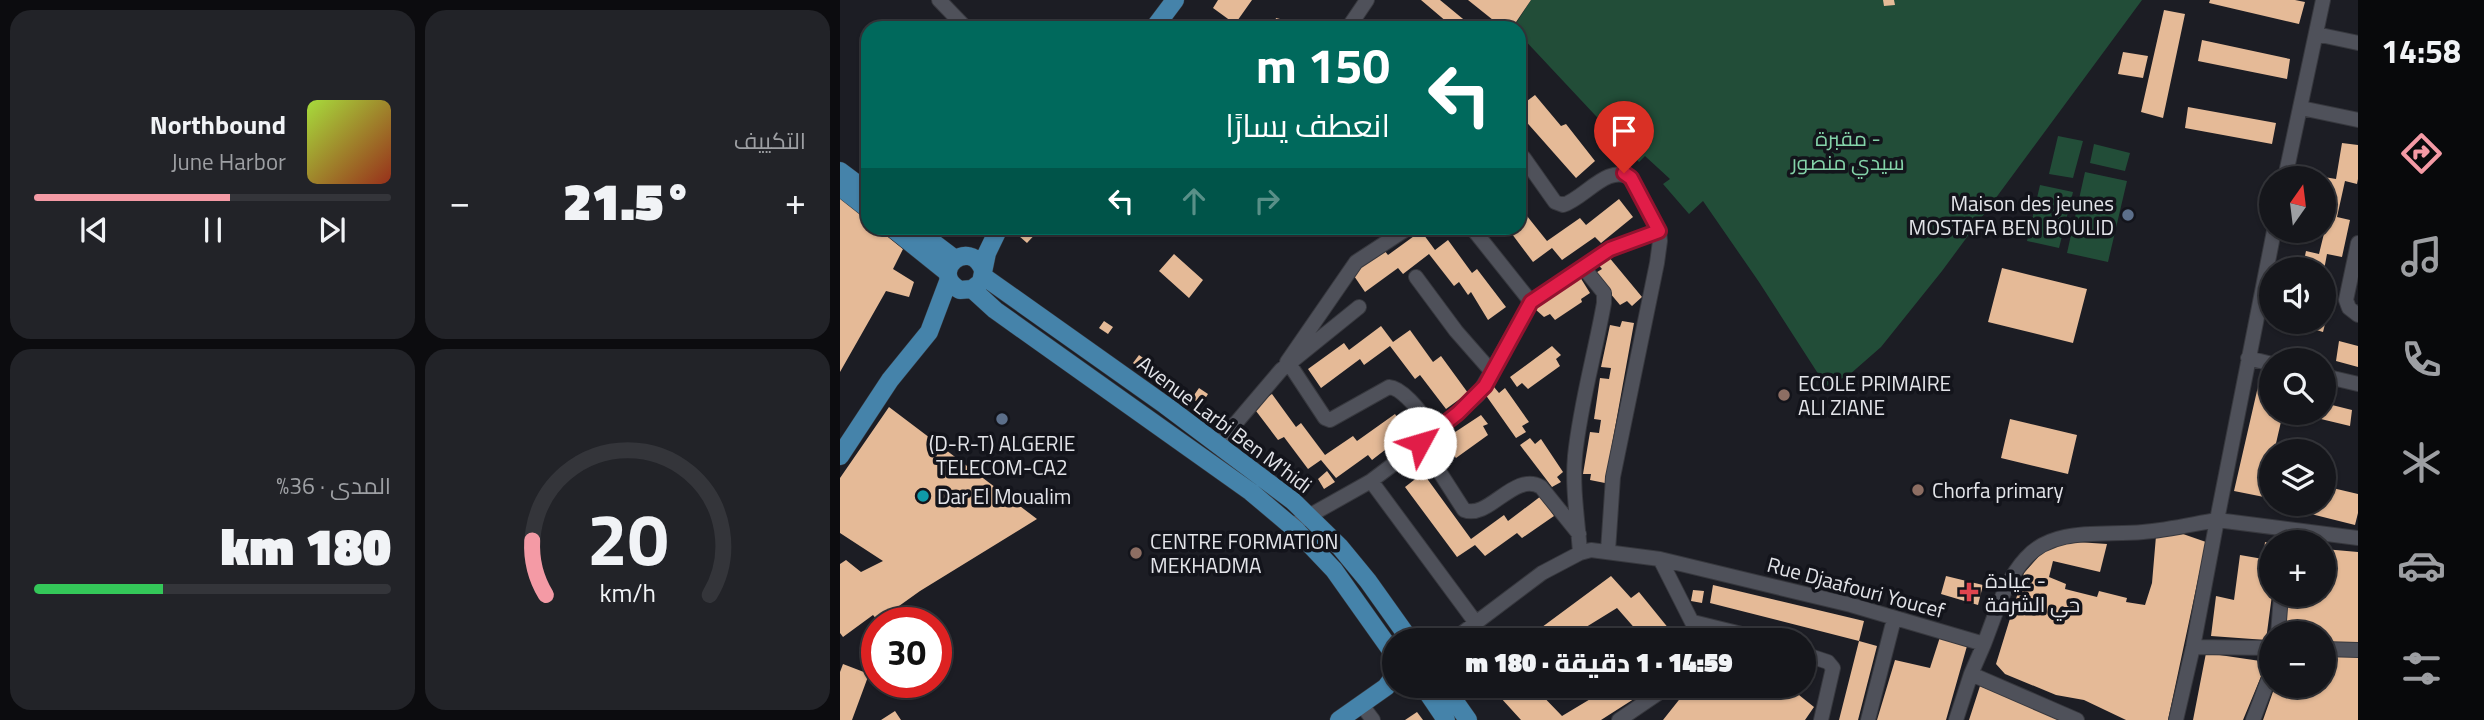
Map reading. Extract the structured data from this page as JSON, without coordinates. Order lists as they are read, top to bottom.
{
  "streets": {
    "main road": ["Avenue Larbi Ben M'hidi"],
    "street": ["Rue Djaafouri Youcef"]
  },
  "parks": ["مقبرة - سيدي منصور"],
  "places": {
    "other": [
      "Maison des jeunes MOSTAFA BEN BOULID",
      "ECOLE PRIMAIRE ALI ZIANE",
      "(D-R-T) ALGERIE TELECOM-CA2",
      "Chorfa primary",
      "Dar El Moualim",
      "CENTRE FORMATION MEKHADMA"
    ],
    "health": ["عيادة - حي الشرفة"]
  },
  "north": "top",
  "page": {
    "tabs": "14:58",
    "tile": [
      "التكييف",
      ["المدى · 36%", "180 km"]
    ],
    "turn": ["150 m", "انعطف يسارًا"],
    "song": ["Northbound", "June Harbor"],
    "map_buttons": ["+", "−"],
    "heat": ["−", "21.5°", "+"],
    "limit": "30",
    "trip": "14:59 · 1 دقيقة · 180 m",
    "gauge": ["20", "km/h"]
  }
}
